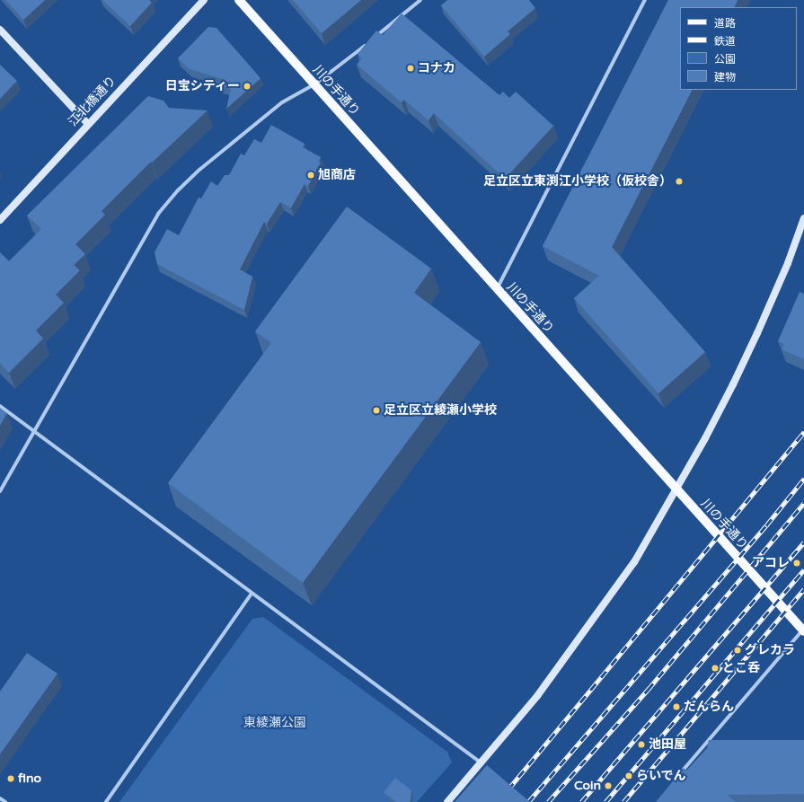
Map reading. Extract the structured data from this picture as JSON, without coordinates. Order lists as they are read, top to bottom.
{
  "streets": {
    "main road": ["川の手通り"],
    "street": ["江北橋通り"]
  },
  "parks": ["東綾瀬公園"],
  "places": [
    "コナカ",
    "日宝シティー",
    "旭商店",
    "足立区立東渕江小学校（仮校舎）",
    "足立区立綾瀬小学校",
    "アコレ",
    "グレカラ",
    "とこ呑",
    "だんらん",
    "池田屋",
    "らいでん",
    "fino",
    "Coin"
  ],
  "legend": [
    "道路",
    "鉄道",
    "公園",
    "建物"
  ]
}
